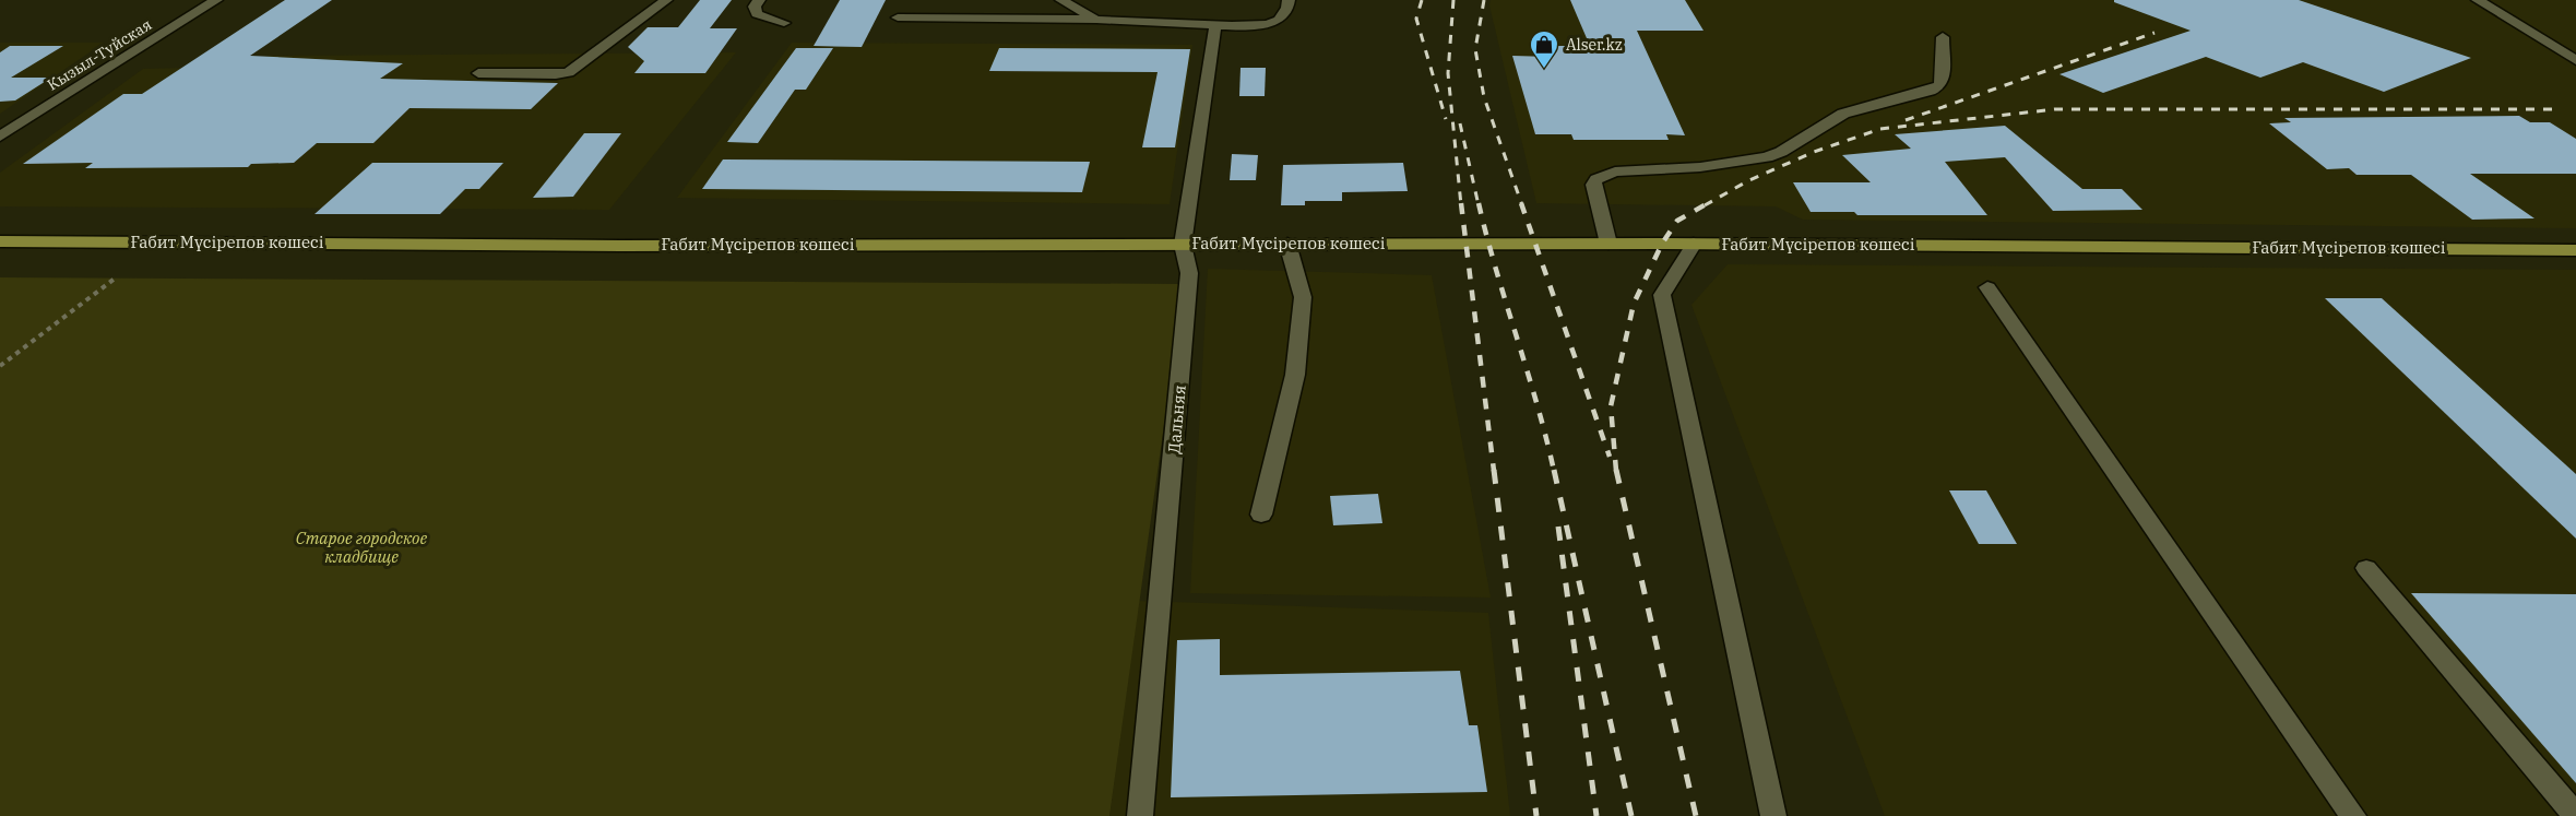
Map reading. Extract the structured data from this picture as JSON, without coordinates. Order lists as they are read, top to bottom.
{
  "streets": {
    "main road": ["Ғабит Мүсірепов көшесі"],
    "street": ["Кызыл-Туйская", "Дальняя"]
  },
  "crossings": [
    ["Ғабит Мүсірепов көшесі", "Дальняя"]
  ],
  "parks": ["Старое городское кладбище"],
  "places": {
    "shop": ["Alser.kz"]
  }
}
